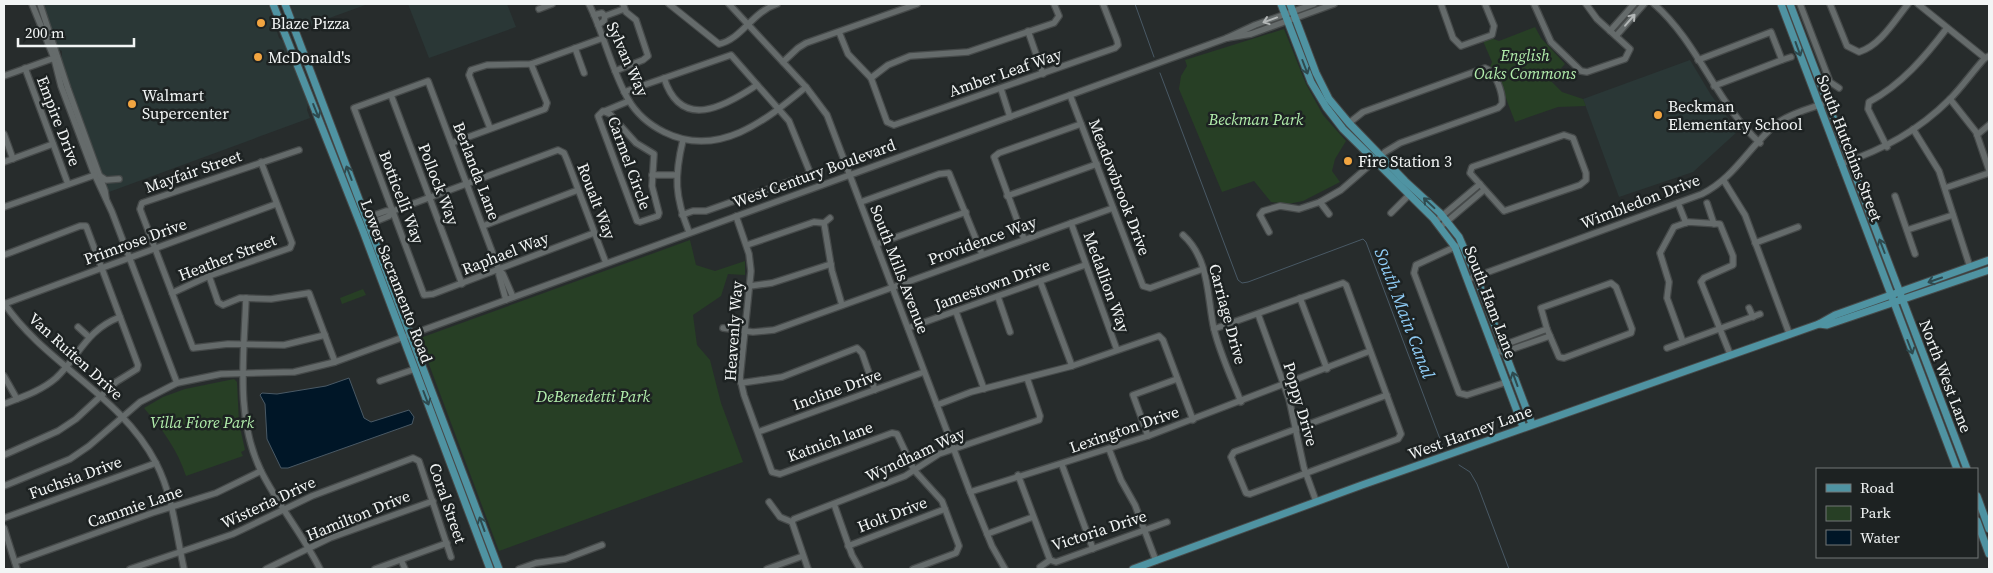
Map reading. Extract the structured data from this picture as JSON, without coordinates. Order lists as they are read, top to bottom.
{
  "streets": {
    "main road": [
      "South Hutchins Street",
      "Lower Sacramento Road",
      "South Ham Lane",
      "North West Lane",
      "West Harney Lane"
    ],
    "street": [
      "Sylvan Way",
      "Amber Leaf Way",
      "Empire Drive",
      "Carmel Circle",
      "Mayfair Street",
      "Berlanda Lane",
      "West Century Boulevard",
      "Pollock Way",
      "Meadowbrook Drive",
      "Botticelli Way",
      "Roualt Way",
      "Wimbledon Drive",
      "Providence Way",
      "Primrose Drive",
      "Raphael Way",
      "Heather Street",
      "South Mills Avenue",
      "Medallion Way",
      "Jamestown Drive",
      "Carriage Drive",
      "Heavenly Way",
      "Van Ruiten Drive",
      "Incline Drive",
      "Poppy Drive",
      "Lexington Drive",
      "Katnich lane",
      "Wyndham Way",
      "Fuchsia Drive",
      "Wisteria Drive",
      "Coral Street",
      "Cammie Lane",
      "Holt Drive",
      "Hamilton Drive",
      "Victoria Drive"
    ]
  },
  "crossings": [
    ["Sylvan Way", "South Mills Avenue"],
    ["South Hutchins Street", "Wimbledon Drive"],
    ["South Hutchins Street", "North West Lane"],
    ["South Hutchins Street", "West Harney Lane"],
    ["Mayfair Street", "Primrose Drive"],
    ["Berlanda Lane", "West Century Boulevard"],
    ["Berlanda Lane", "Pollock Way"],
    ["Berlanda Lane", "Botticelli Way"],
    ["Berlanda Lane", "Roualt Way"],
    ["Berlanda Lane", "Raphael Way"],
    ["West Century Boulevard", "Meadowbrook Drive"],
    ["West Century Boulevard", "Roualt Way"],
    ["West Century Boulevard", "South Mills Avenue"],
    ["West Century Boulevard", "Lower Sacramento Road"],
    ["West Century Boulevard", "South Ham Lane"],
    ["West Century Boulevard", "Heavenly Way"],
    ["West Century Boulevard", "Van Ruiten Drive"],
    ["Pollock Way", "Botticelli Way"],
    ["Pollock Way", "Raphael Way"],
    ["Meadowbrook Drive", "Providence Way"],
    ["Meadowbrook Drive", "Carriage Drive"],
    ["Botticelli Way", "Raphael Way"],
    ["Roualt Way", "Raphael Way"],
    ["Wimbledon Drive", "South Ham Lane"],
    ["Providence Way", "South Mills Avenue"],
    ["Providence Way", "Medallion Way"],
    ["Providence Way", "Heavenly Way"],
    ["Primrose Drive", "Heather Street"],
    ["Primrose Drive", "Van Ruiten Drive"],
    ["South Mills Avenue", "Jamestown Drive"],
    ["South Mills Avenue", "Incline Drive"],
    ["South Mills Avenue", "Lexington Drive"],
    ["South Mills Avenue", "Wyndham Way"],
    ["Medallion Way", "Jamestown Drive"],
    ["South Ham Lane", "West Harney Lane"],
    ["Carriage Drive", "Lexington Drive"],
    ["Heavenly Way", "Incline Drive"],
    ["Heavenly Way", "Katnich lane"],
    ["Van Ruiten Drive", "Fuchsia Drive"],
    ["Van Ruiten Drive", "Wisteria Drive"],
    ["Van Ruiten Drive", "Cammie Lane"],
    ["North West Lane", "West Harney Lane"],
    ["Poppy Drive", "Lexington Drive"],
    ["Poppy Drive", "West Harney Lane"],
    ["Katnich lane", "Wyndham Way"],
    ["Wisteria Drive", "Coral Street"],
    ["Coral Street", "Hamilton Drive"]
  ],
  "water": ["South Main Canal"],
  "parks": [
    "English Oaks Commons",
    "Beckman Park",
    "DeBenedetti Park",
    "Villa Fiore Park"
  ],
  "places": [
    "Blaze Pizza",
    "McDonald's",
    "Walmart Supercenter",
    "Beckman Elementary School",
    "Fire Station 3"
  ],
  "legend": ["Road", "Park", "Water"],
  "scale_bar": "200 m"
}
